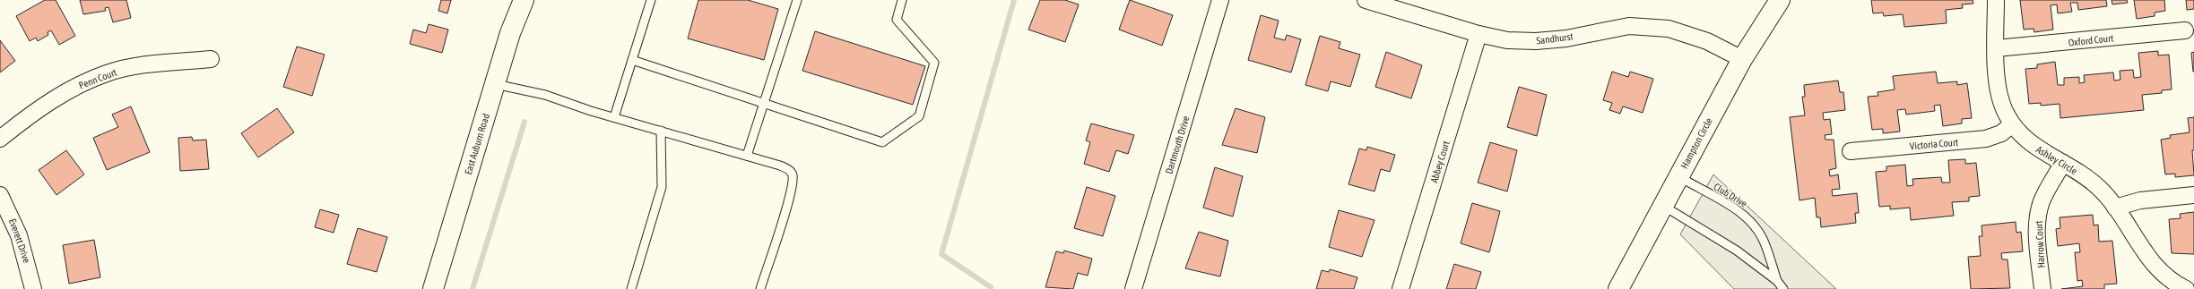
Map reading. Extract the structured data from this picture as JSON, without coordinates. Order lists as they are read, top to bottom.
{
  "streets": {
    "street": [
      "Sandhurst",
      "Oxford Court",
      "Penn Court",
      "Hampton Circle",
      "East Auburn Road",
      "Victoria Court",
      "Dartmouth Drive",
      "Ashley Circle",
      "Abbey Court",
      "Everett Drive",
      "Harrow Court"
    ],
    "lane": ["Club Drive"]
  },
  "crossings": [
    ["Sandhurst", "Hampton Circle"],
    ["Sandhurst", "Abbey Court"],
    ["Oxford Court", "Ashley Circle"],
    ["Hampton Circle", "Club Drive"],
    ["Victoria Court", "Ashley Circle"],
    ["Ashley Circle", "Harrow Court"]
  ]
}
